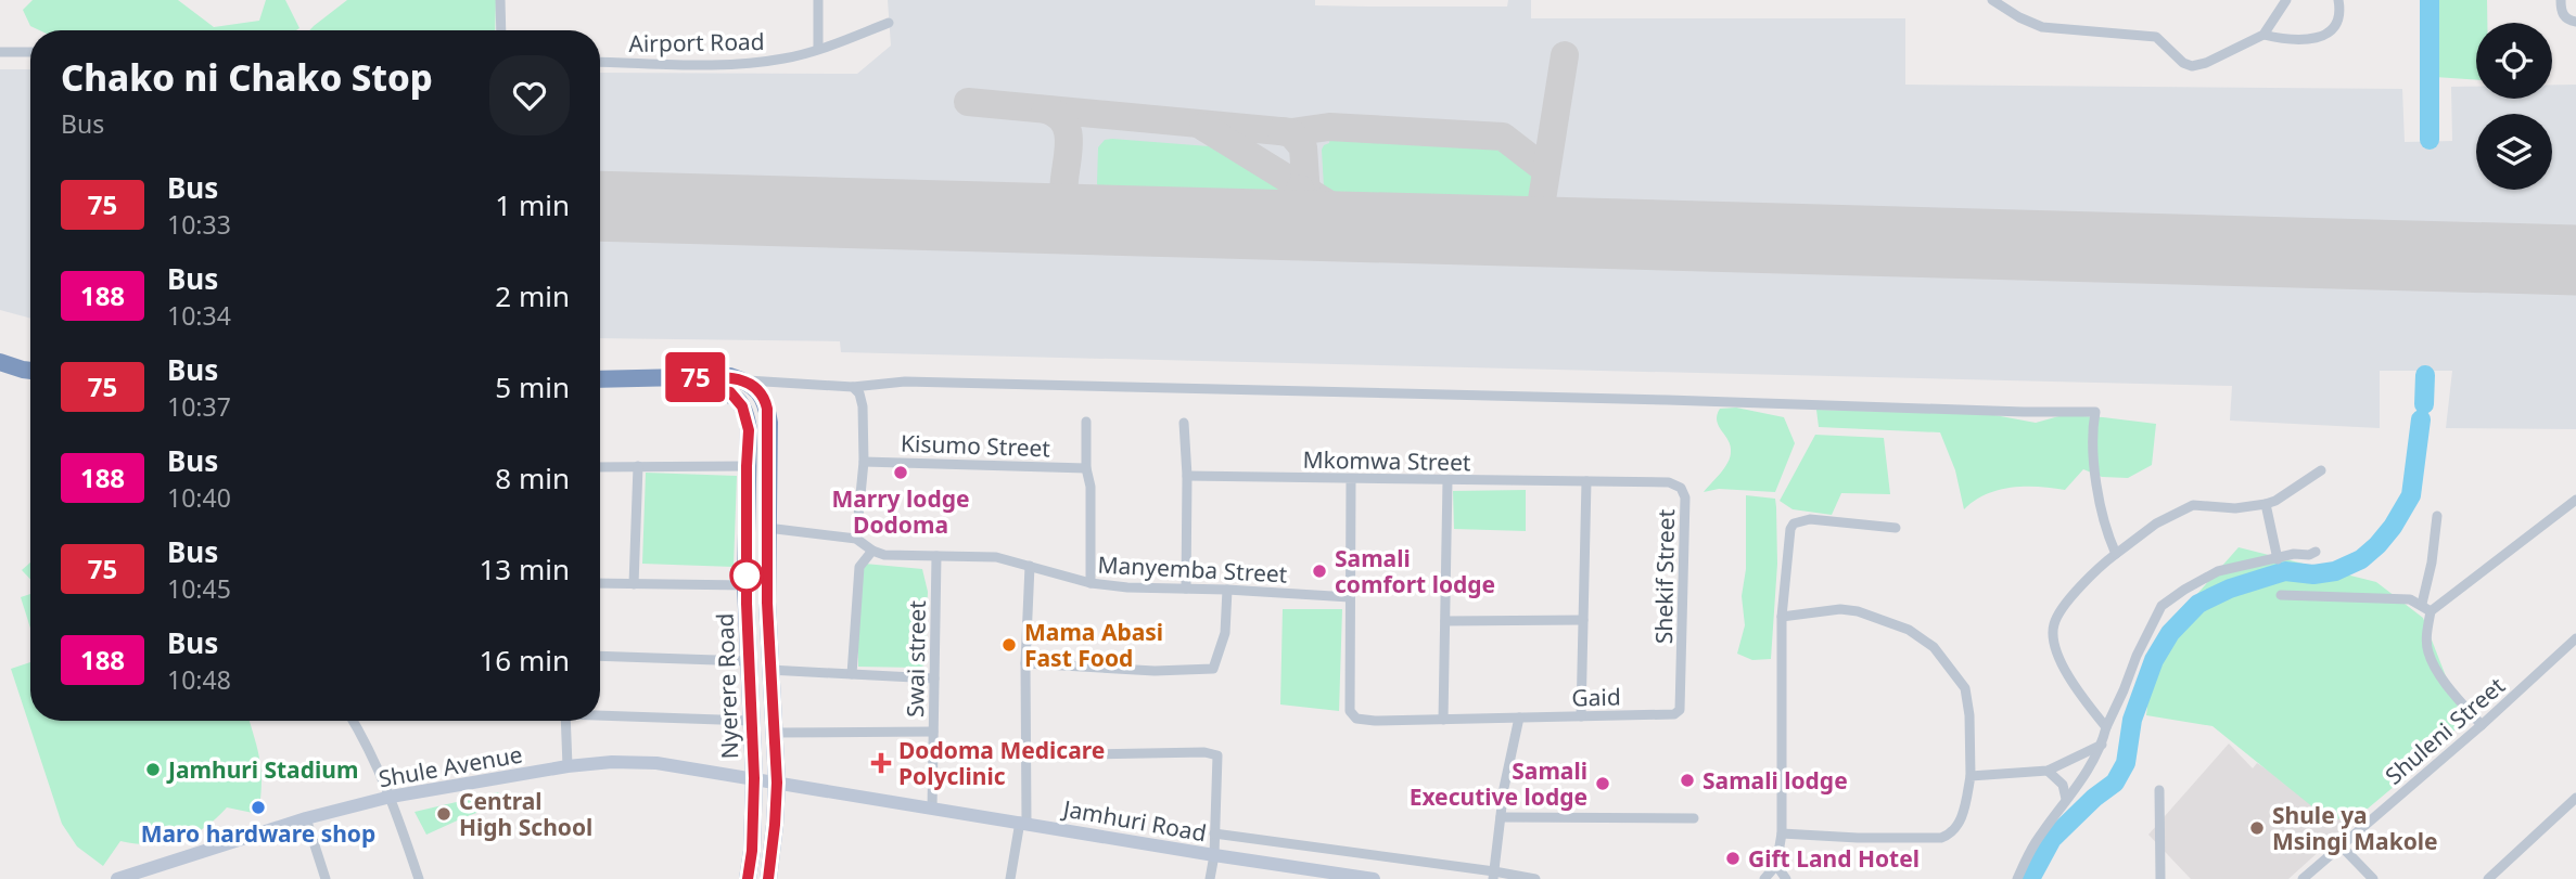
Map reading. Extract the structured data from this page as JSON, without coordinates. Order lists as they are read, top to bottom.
{
  "streets": {
    "highway": ["Nyerere Road"],
    "main road": ["Shule Avenue", "Jamhuri Road"],
    "street": [
      "Airport Road",
      "Kisumo Street",
      "Mkomwa Street",
      "Manyemba Street",
      "Shekif Street",
      "Swai street",
      "Gaid",
      "Shuleni Street"
    ]
  },
  "crossings": [
    ["Mkomwa Street", "Shekif Street"],
    ["Manyemba Street", "Swai street"],
    ["Manyemba Street", "Nyerere Road"],
    ["Manyemba Street", "Gaid"],
    ["Shekif Street", "Gaid"],
    ["Swai street", "Jamhuri Road"],
    ["Nyerere Road", "Shule Avenue"],
    ["Nyerere Road", "Jamhuri Road"],
    ["Shule Avenue", "Jamhuri Road"]
  ],
  "places": {
    "other": [
      "Marry lodge Dodoma",
      "Samali comfort lodge",
      "Mama Abasi Fast Food",
      "Jamhuri Stadium",
      "Samali lodge",
      "Samali Executive lodge",
      "Maro hardware shop",
      "Central High School",
      "Shule ya Msingi Makole",
      "Gift Land Hotel"
    ],
    "health": ["Dodoma Medicare Polyclinic"]
  },
  "lines": ["bus line 75"],
  "page": {
    "on_map": "75",
    "heading": ["Chako ni Chako Stop", "Bus"],
    "list": [
      {
        "mark": "75",
        "name": "Bus",
        "note": "10:33",
        "value": "1 min"
      },
      {
        "mark": "188",
        "name": "Bus",
        "note": "10:34",
        "value": "2 min"
      },
      {
        "mark": "75",
        "name": "Bus",
        "note": "10:37",
        "value": "5 min"
      },
      {
        "mark": "188",
        "name": "Bus",
        "note": "10:40",
        "value": "8 min"
      },
      {
        "mark": "75",
        "name": "Bus",
        "note": "10:45",
        "value": "13 min"
      },
      {
        "mark": "188",
        "name": "Bus",
        "note": "10:48",
        "value": "16 min"
      }
    ]
  }
}
